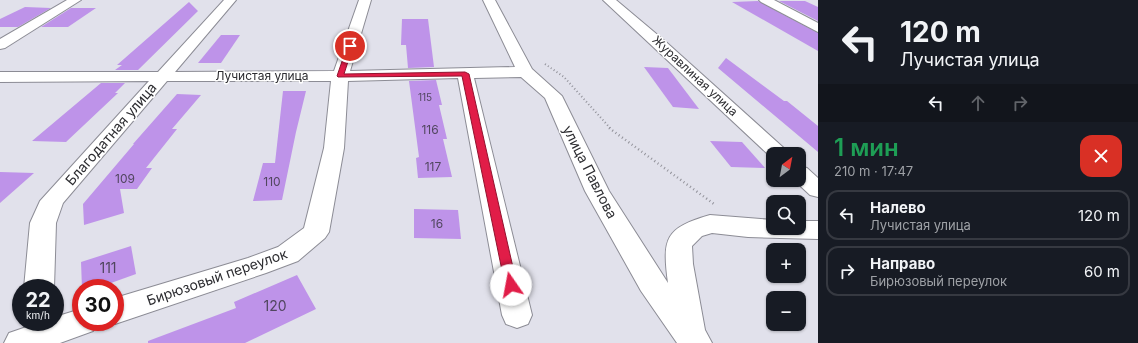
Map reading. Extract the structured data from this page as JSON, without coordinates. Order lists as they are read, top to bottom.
{
  "streets": {
    "street": [
      "Лучистая улица",
      "Журавлиная улица",
      "Благодатная улица",
      "улица Павлова",
      "Бирюзовый переулок"
    ]
  },
  "crossings": [
    ["Лучистая улица", "Благодатная улица"],
    ["Лучистая улица", "улица Павлова"],
    ["Лучистая улица", "Бирюзовый переулок"]
  ],
  "house_numbers": [
    "115",
    "116",
    "117",
    "109",
    "110",
    "16",
    "111",
    "120"
  ],
  "north": "top right",
  "page": {
    "turn": ["120 m", "Лучистая улица"],
    "heading": ["1 мин", "210 m · 17:47"],
    "map_buttons": ["+", "−"],
    "list": [
      {
        "name": "Налево",
        "note": "Лучистая улица",
        "value": "120 m"
      },
      {
        "name": "Направо",
        "note": "Бирюзовый переулок",
        "value": "60 m"
      }
    ],
    "speed": "22 km/h",
    "limit": "30"
  }
}
